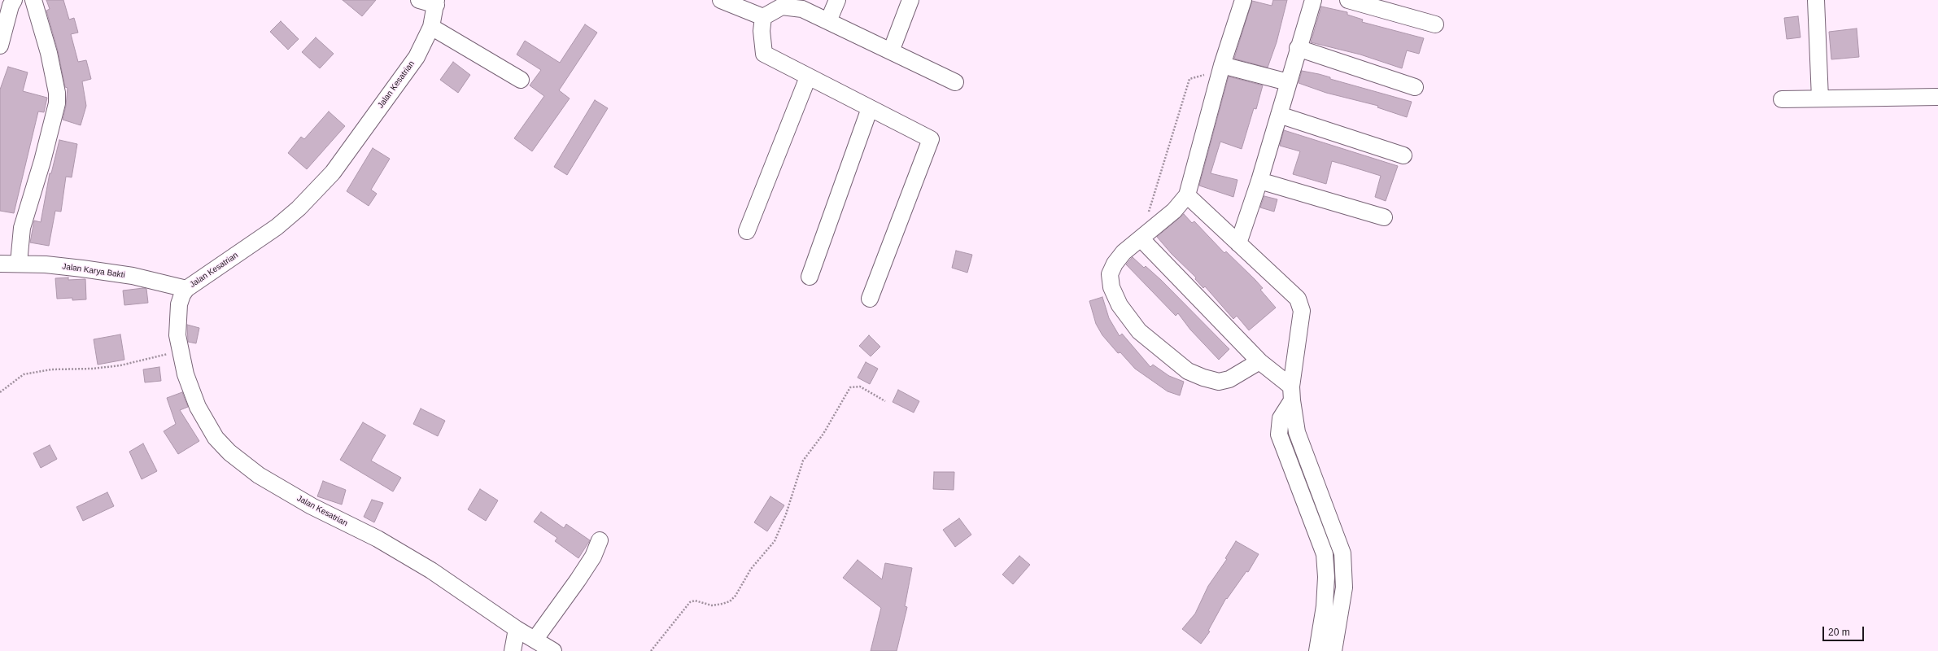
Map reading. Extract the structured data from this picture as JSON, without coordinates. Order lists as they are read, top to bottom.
{
  "streets": {
    "street": ["Jalan Kesatrian", "Jalan Karya Bakti"]
  },
  "crossings": [
    ["Jalan Kesatrian", "Jalan Karya Bakti"]
  ],
  "scale_bar": "20 m"
}
